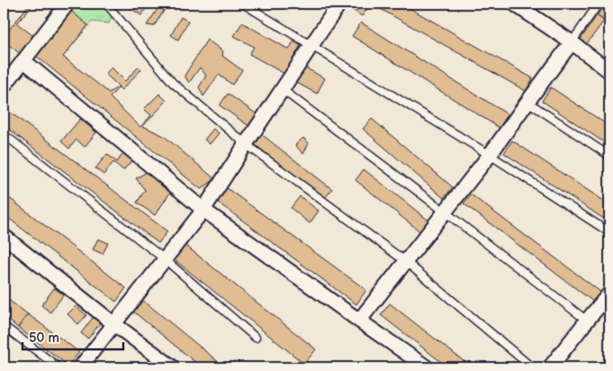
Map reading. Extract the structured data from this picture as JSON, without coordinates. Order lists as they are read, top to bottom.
{
  "scale_bar": "50 m"
}
